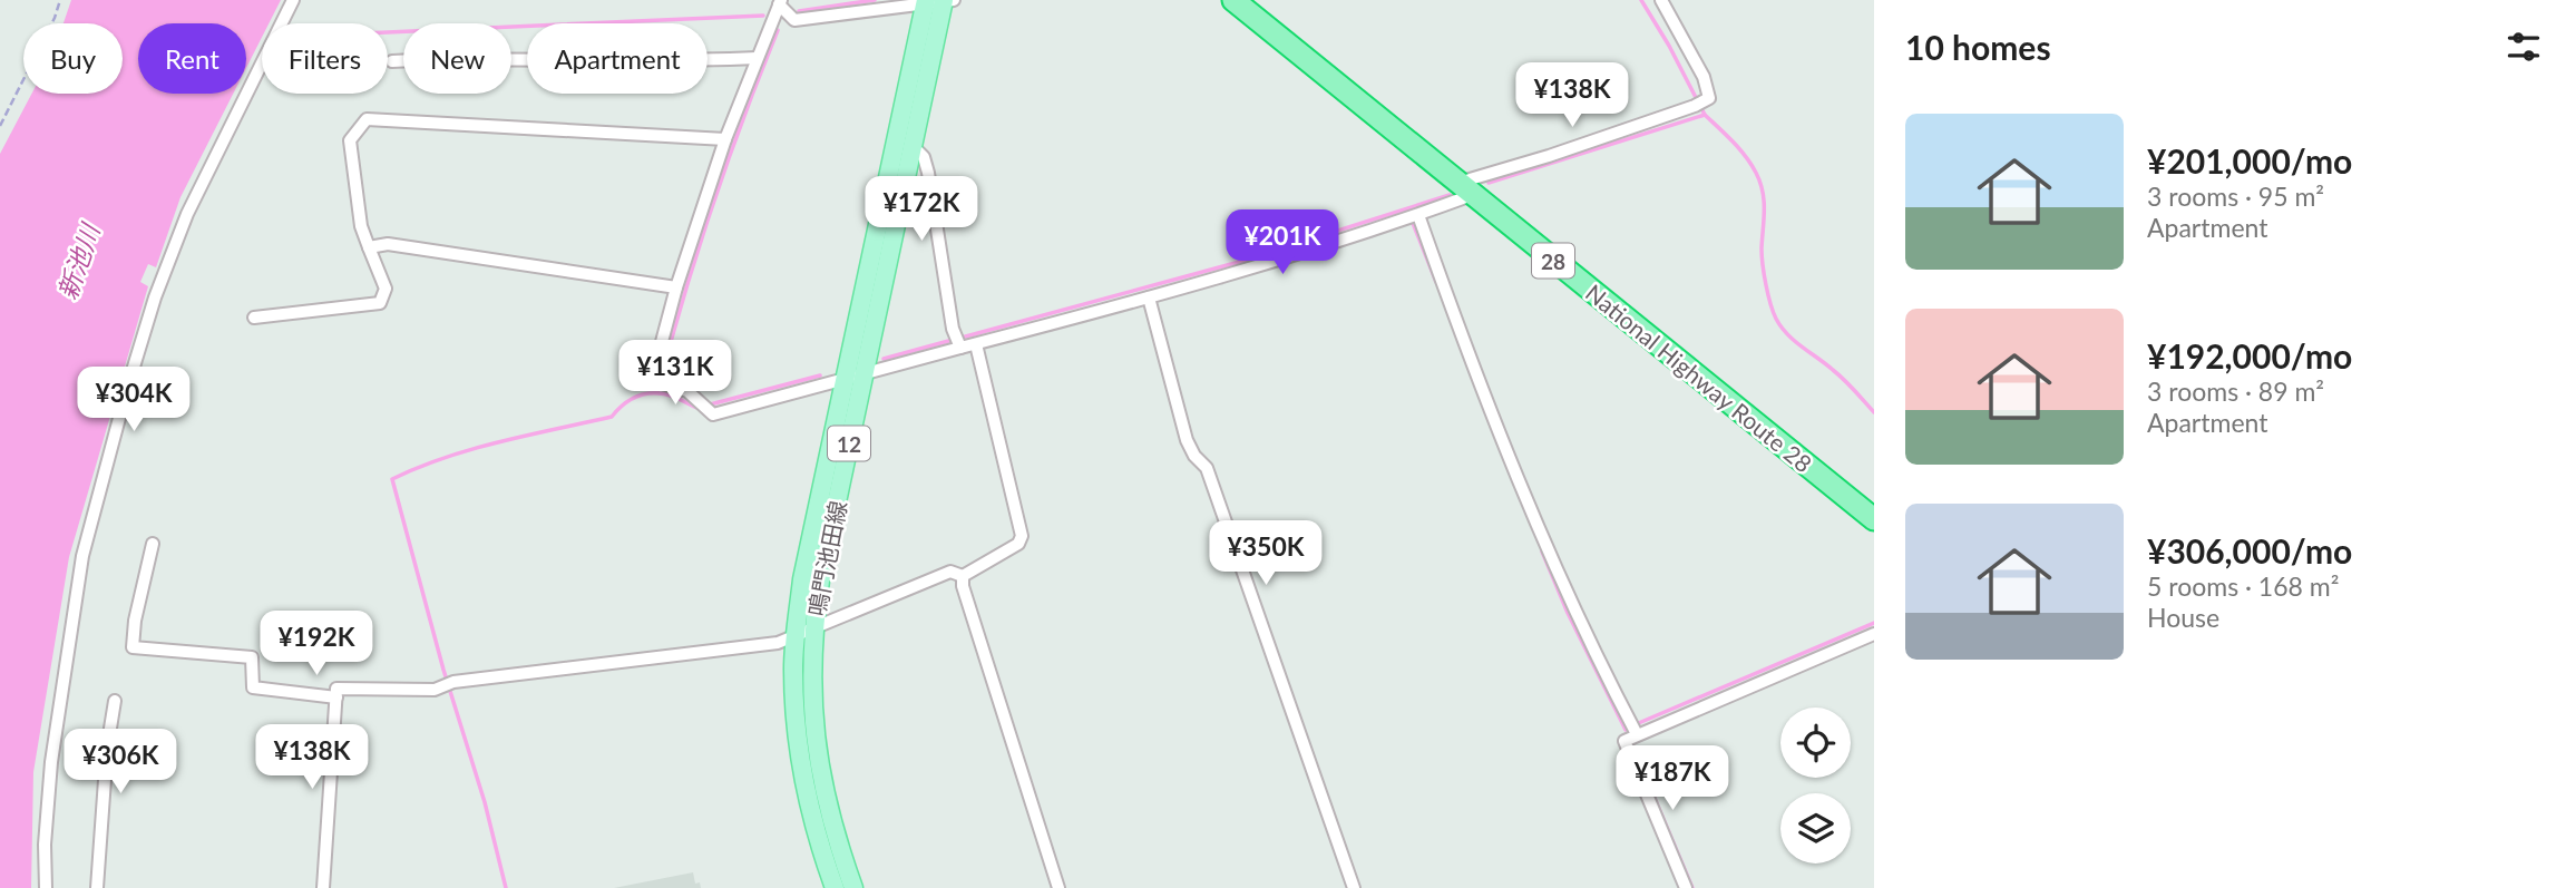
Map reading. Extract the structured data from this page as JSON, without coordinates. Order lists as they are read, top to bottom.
{
  "streets": {
    "highway": ["28", "National Highway Route 28"],
    "main road": ["12", "鳴門池田線"]
  },
  "water": ["新池川"],
  "page": {
    "heading": "10 homes",
    "chip": [
      "Buy",
      "Rent",
      "Filters",
      "New",
      "Apartment"
    ],
    "price": [
      "¥138K",
      "¥172K",
      "¥201K",
      "¥131K",
      "¥304K",
      "¥350K",
      "¥192K",
      "¥138K",
      "¥306K",
      "¥187K"
    ],
    "list": [
      {
        "name": "¥201,000/mo",
        "note": "3 rooms · 95 m² · Apartment"
      },
      {
        "name": "¥192,000/mo",
        "note": "3 rooms · 89 m² · Apartment"
      },
      {
        "name": "¥306,000/mo",
        "note": "5 rooms · 168 m² · House"
      }
    ]
  }
}
